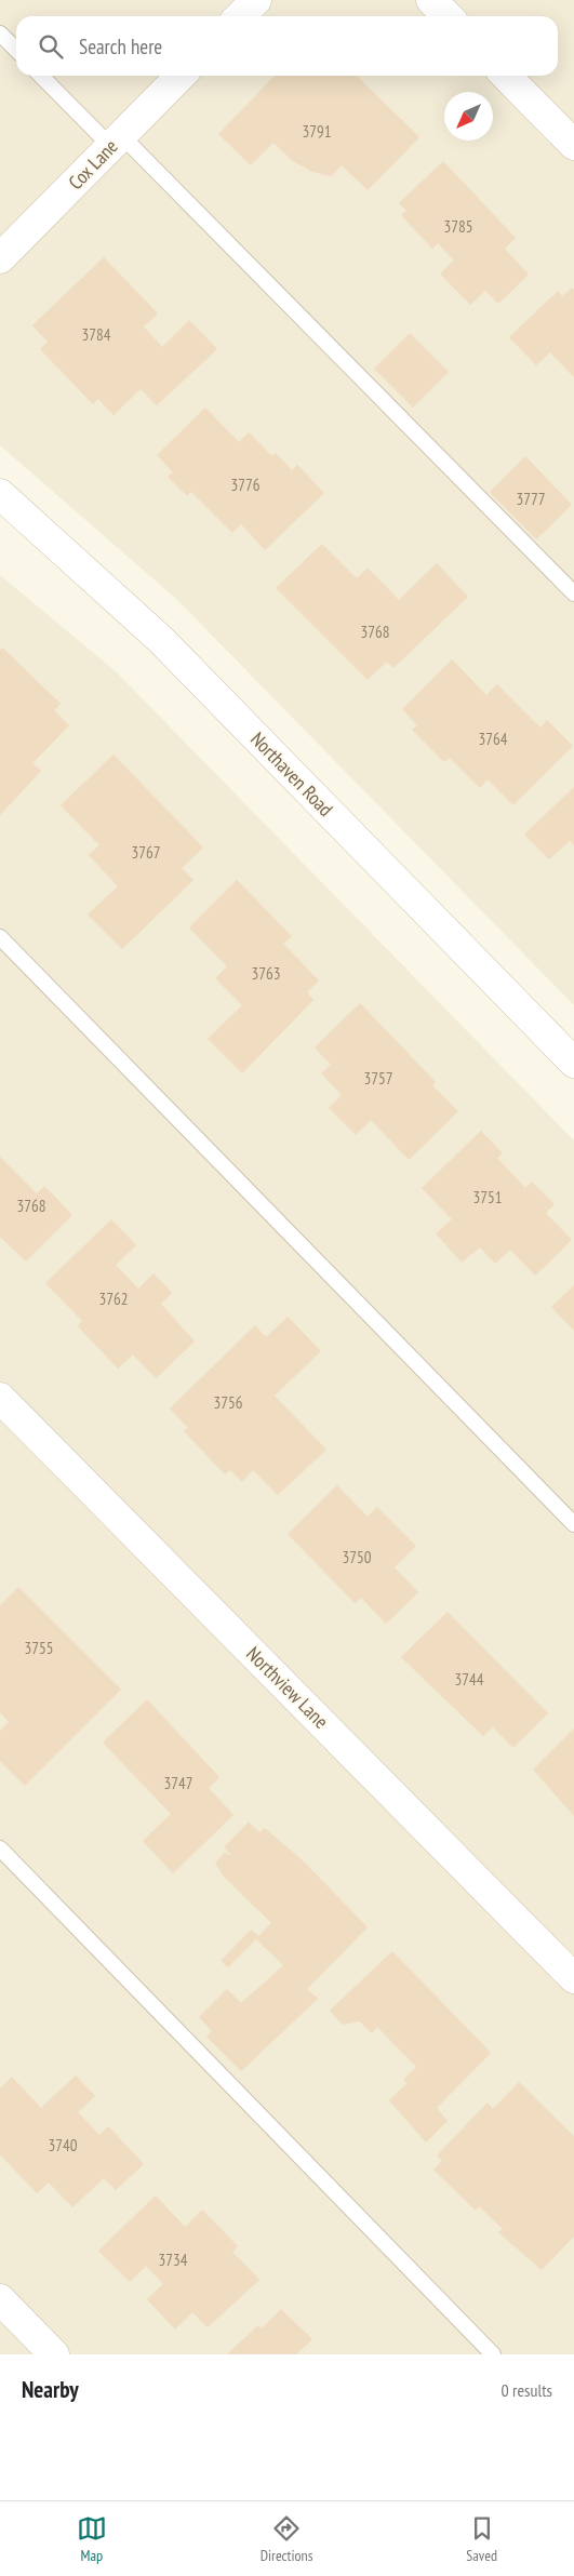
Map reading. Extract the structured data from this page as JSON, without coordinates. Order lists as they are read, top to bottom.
{
  "streets": {
    "street": ["Cox Lane", "Northaven Road", "Northview Lane"]
  },
  "house_numbers": [
    "3791",
    "3785",
    "3784",
    "3776",
    "3777",
    "3768",
    "3764",
    "3767",
    "3763",
    "3757",
    "3751",
    "3768",
    "3762",
    "3756",
    "3750",
    "3755",
    "3744",
    "3747",
    "3740",
    "3734"
  ],
  "north": "bottom left",
  "page": {
    "search": "Search here",
    "heading": ["Nearby", "0 results"],
    "nav": ["Map", "Directions", "Saved"]
  }
}
